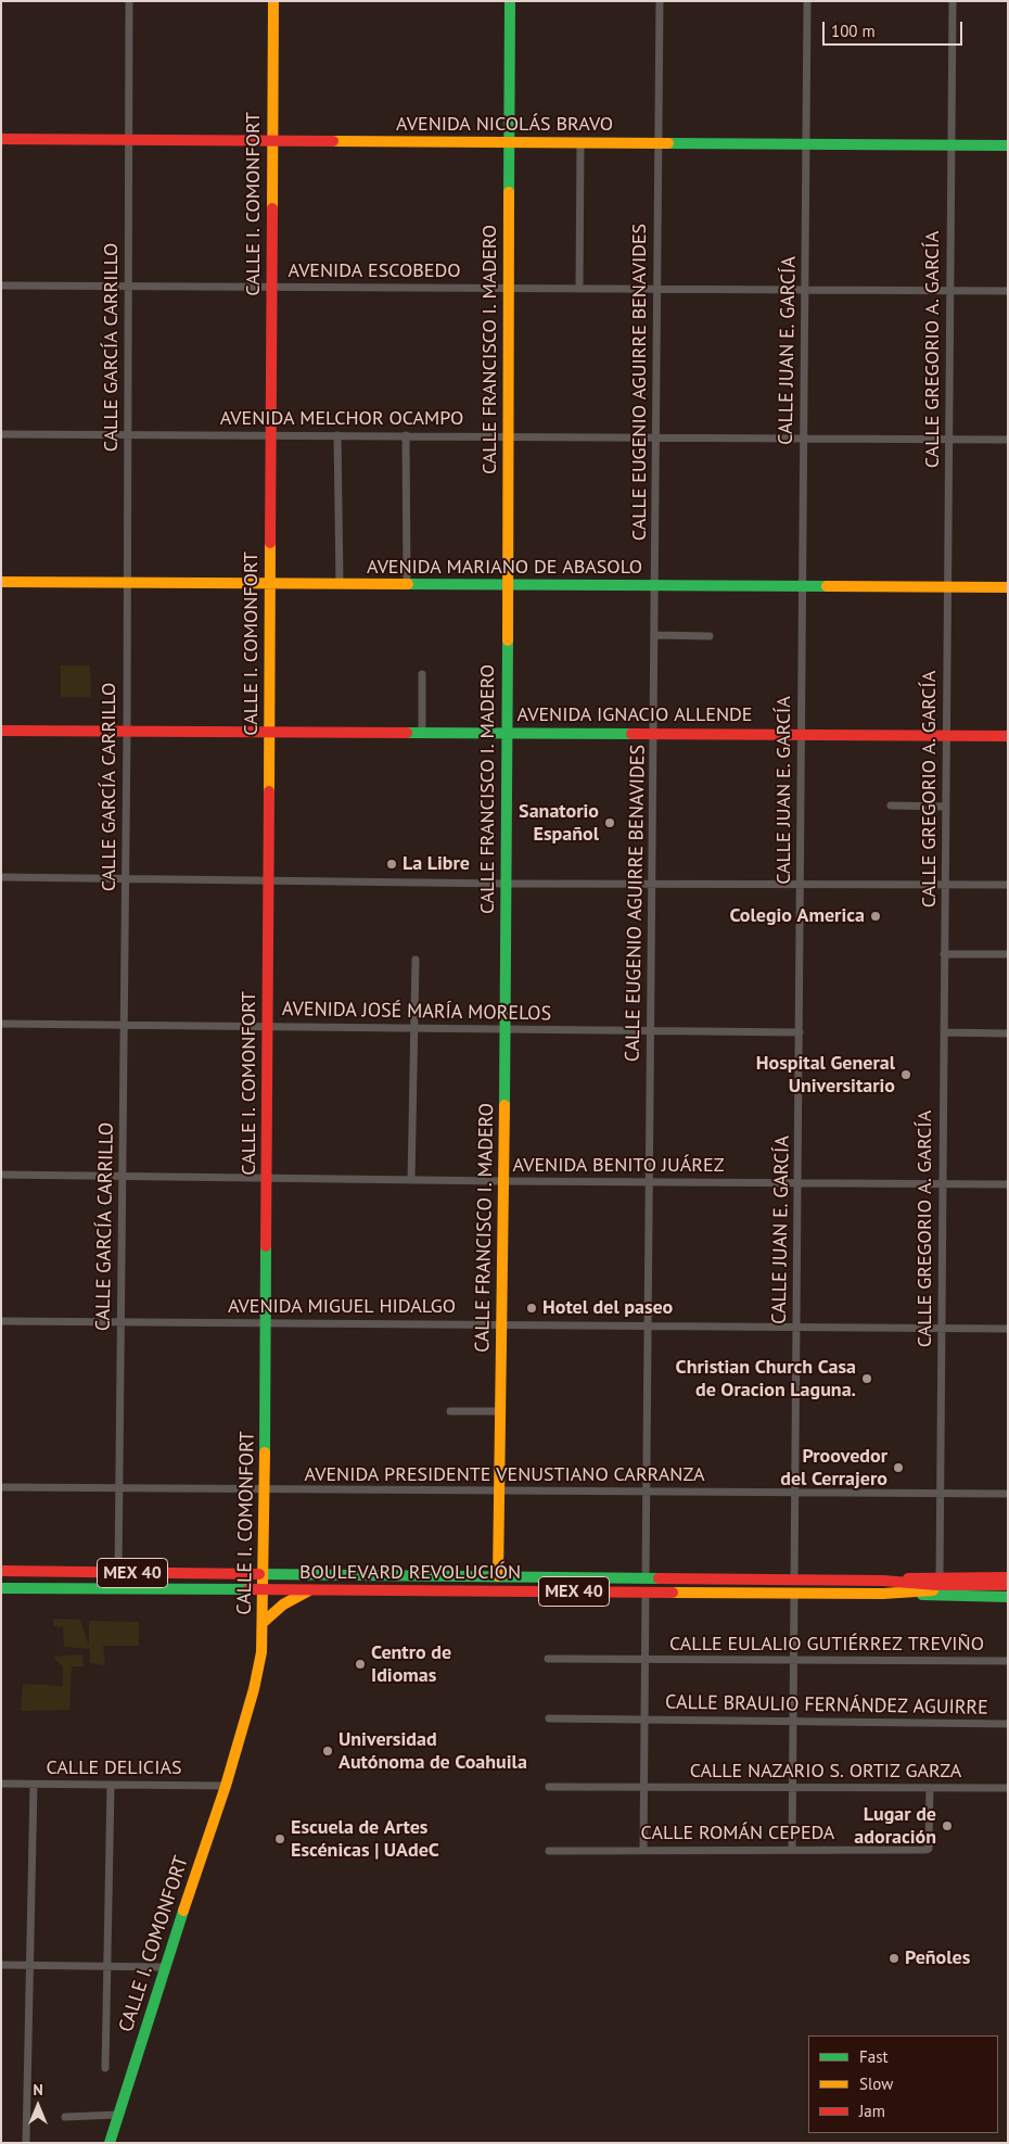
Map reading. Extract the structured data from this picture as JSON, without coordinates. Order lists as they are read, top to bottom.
{
  "streets": {
    "street": [
      "AVENIDA NICOLÁS BRAVO",
      "CALLE I. COMONFORT",
      "AVENIDA ESCOBEDO",
      "CALLE GARCÍA CARRILLO",
      "CALLE FRANCISCO I. MADERO",
      "CALLE GREGORIO A. GARCÍA",
      "CALLE JUAN E. GARCÍA",
      "CALLE EUGENIO AGUIRRE BENAVIDES",
      "AVENIDA MELCHOR OCAMPO",
      "AVENIDA MARIANO DE ABASOLO",
      "AVENIDA IGNACIO ALLENDE",
      "AVENIDA JOSÉ MARÍA MORELOS",
      "AVENIDA BENITO JUÁREZ",
      "AVENIDA MIGUEL HIDALGO",
      "AVENIDA PRESIDENTE VENUSTIANO CARRANZA",
      "MEX 40",
      "BOULEVARD REVOLUCIÓN",
      "CALLE EULALIO GUTIÉRREZ TREVIÑO",
      "CALLE BRAULIO FERNÁNDEZ AGUIRRE",
      "CALLE DELICIAS",
      "CALLE NAZARIO S. ORTIZ GARZA",
      "CALLE ROMÁN CEPEDA"
    ]
  },
  "crossings": [
    ["AVENIDA NICOLÁS BRAVO", "CALLE I. COMONFORT"],
    ["AVENIDA NICOLÁS BRAVO", "CALLE GARCÍA CARRILLO"],
    ["AVENIDA NICOLÁS BRAVO", "CALLE FRANCISCO I. MADERO"],
    ["AVENIDA NICOLÁS BRAVO", "CALLE GREGORIO A. GARCÍA"],
    ["AVENIDA NICOLÁS BRAVO", "CALLE JUAN E. GARCÍA"],
    ["AVENIDA NICOLÁS BRAVO", "CALLE EUGENIO AGUIRRE BENAVIDES"],
    ["CALLE I. COMONFORT", "AVENIDA ESCOBEDO"],
    ["CALLE I. COMONFORT", "AVENIDA MELCHOR OCAMPO"],
    ["CALLE I. COMONFORT", "AVENIDA MARIANO DE ABASOLO"],
    ["CALLE I. COMONFORT", "AVENIDA IGNACIO ALLENDE"],
    ["CALLE I. COMONFORT", "AVENIDA JOSÉ MARÍA MORELOS"],
    ["CALLE I. COMONFORT", "AVENIDA BENITO JUÁREZ"],
    ["CALLE I. COMONFORT", "AVENIDA MIGUEL HIDALGO"],
    ["CALLE I. COMONFORT", "AVENIDA PRESIDENTE VENUSTIANO CARRANZA"],
    ["CALLE I. COMONFORT", "MEX 40"],
    ["CALLE I. COMONFORT", "BOULEVARD REVOLUCIÓN"],
    ["CALLE I. COMONFORT", "CALLE DELICIAS"],
    ["AVENIDA ESCOBEDO", "CALLE GARCÍA CARRILLO"],
    ["AVENIDA ESCOBEDO", "CALLE FRANCISCO I. MADERO"],
    ["AVENIDA ESCOBEDO", "CALLE GREGORIO A. GARCÍA"],
    ["AVENIDA ESCOBEDO", "CALLE JUAN E. GARCÍA"],
    ["AVENIDA ESCOBEDO", "CALLE EUGENIO AGUIRRE BENAVIDES"],
    ["CALLE GARCÍA CARRILLO", "AVENIDA MELCHOR OCAMPO"],
    ["CALLE GARCÍA CARRILLO", "AVENIDA MARIANO DE ABASOLO"],
    ["CALLE GARCÍA CARRILLO", "AVENIDA IGNACIO ALLENDE"],
    ["CALLE GARCÍA CARRILLO", "AVENIDA JOSÉ MARÍA MORELOS"],
    ["CALLE GARCÍA CARRILLO", "AVENIDA BENITO JUÁREZ"],
    ["CALLE GARCÍA CARRILLO", "AVENIDA MIGUEL HIDALGO"],
    ["CALLE GARCÍA CARRILLO", "AVENIDA PRESIDENTE VENUSTIANO CARRANZA"],
    ["CALLE GARCÍA CARRILLO", "MEX 40"],
    ["CALLE FRANCISCO I. MADERO", "AVENIDA MELCHOR OCAMPO"],
    ["CALLE FRANCISCO I. MADERO", "AVENIDA MARIANO DE ABASOLO"],
    ["CALLE FRANCISCO I. MADERO", "AVENIDA IGNACIO ALLENDE"],
    ["CALLE FRANCISCO I. MADERO", "AVENIDA JOSÉ MARÍA MORELOS"],
    ["CALLE FRANCISCO I. MADERO", "AVENIDA BENITO JUÁREZ"],
    ["CALLE FRANCISCO I. MADERO", "AVENIDA MIGUEL HIDALGO"],
    ["CALLE FRANCISCO I. MADERO", "AVENIDA PRESIDENTE VENUSTIANO CARRANZA"],
    ["CALLE FRANCISCO I. MADERO", "MEX 40"],
    ["CALLE GREGORIO A. GARCÍA", "AVENIDA MELCHOR OCAMPO"],
    ["CALLE GREGORIO A. GARCÍA", "AVENIDA MARIANO DE ABASOLO"],
    ["CALLE GREGORIO A. GARCÍA", "AVENIDA IGNACIO ALLENDE"],
    ["CALLE GREGORIO A. GARCÍA", "AVENIDA BENITO JUÁREZ"],
    ["CALLE GREGORIO A. GARCÍA", "AVENIDA MIGUEL HIDALGO"],
    ["CALLE GREGORIO A. GARCÍA", "AVENIDA PRESIDENTE VENUSTIANO CARRANZA"],
    ["CALLE GREGORIO A. GARCÍA", "MEX 40"],
    ["CALLE JUAN E. GARCÍA", "AVENIDA MELCHOR OCAMPO"],
    ["CALLE JUAN E. GARCÍA", "AVENIDA MARIANO DE ABASOLO"],
    ["CALLE JUAN E. GARCÍA", "AVENIDA IGNACIO ALLENDE"],
    ["CALLE JUAN E. GARCÍA", "AVENIDA JOSÉ MARÍA MORELOS"],
    ["CALLE JUAN E. GARCÍA", "AVENIDA BENITO JUÁREZ"],
    ["CALLE JUAN E. GARCÍA", "AVENIDA MIGUEL HIDALGO"],
    ["CALLE JUAN E. GARCÍA", "AVENIDA PRESIDENTE VENUSTIANO CARRANZA"],
    ["CALLE JUAN E. GARCÍA", "MEX 40"],
    ["CALLE EUGENIO AGUIRRE BENAVIDES", "AVENIDA MELCHOR OCAMPO"],
    ["CALLE EUGENIO AGUIRRE BENAVIDES", "AVENIDA MARIANO DE ABASOLO"],
    ["CALLE EUGENIO AGUIRRE BENAVIDES", "AVENIDA IGNACIO ALLENDE"],
    ["CALLE EUGENIO AGUIRRE BENAVIDES", "AVENIDA JOSÉ MARÍA MORELOS"],
    ["CALLE EUGENIO AGUIRRE BENAVIDES", "AVENIDA BENITO JUÁREZ"],
    ["CALLE EUGENIO AGUIRRE BENAVIDES", "AVENIDA MIGUEL HIDALGO"],
    ["CALLE EUGENIO AGUIRRE BENAVIDES", "AVENIDA PRESIDENTE VENUSTIANO CARRANZA"],
    ["CALLE EUGENIO AGUIRRE BENAVIDES", "MEX 40"],
    ["MEX 40", "BOULEVARD REVOLUCIÓN"],
    ["CALLE NAZARIO S. ORTIZ GARZA", "CALLE ROMÁN CEPEDA"]
  ],
  "places": [
    "Sanatorio Español",
    "La Libre",
    "Colegio America",
    "Hospital General Universitario",
    "Hotel del paseo",
    "Christian Church Casa de Oracion Laguna.",
    "Proovedor del Cerrajero",
    "Centro de Idiomas",
    "Universidad Autónoma de Coahuila",
    "Lugar de adoración",
    "Escuela de Artes Escénicas | UAdeC",
    "Peñoles"
  ],
  "legend": ["Fast", "Slow", "Jam"],
  "scale_bar": "100 m",
  "north": "top"
}
